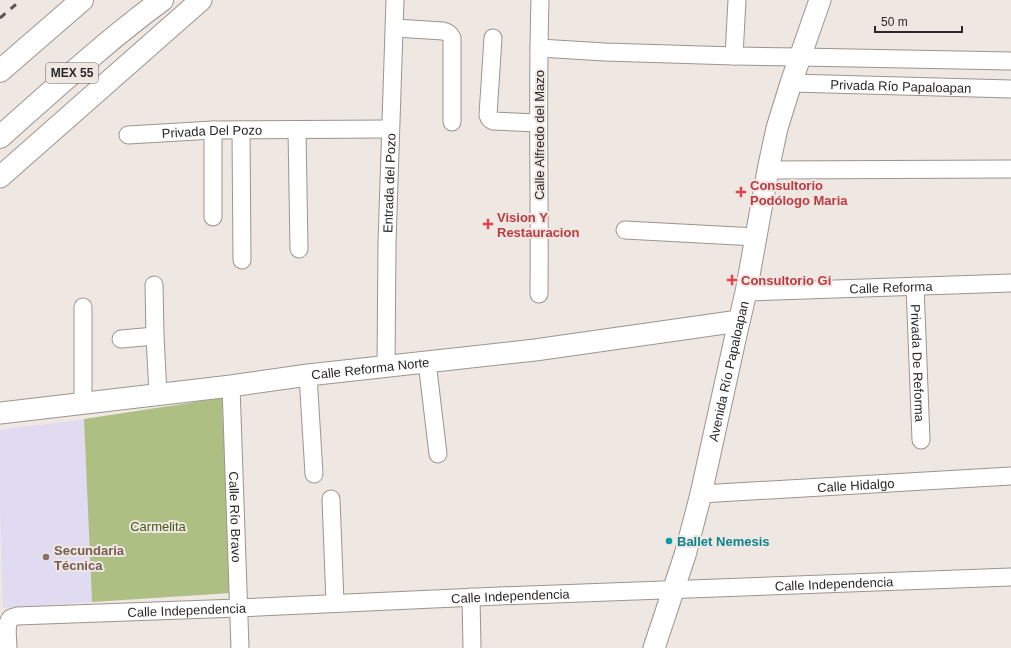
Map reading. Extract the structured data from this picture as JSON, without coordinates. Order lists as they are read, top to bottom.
{
  "streets": {
    "highway": ["MEX 55"],
    "main road": ["Calle Reforma Norte", "Avenida Río Papaloapan"],
    "street": [
      "Privada Río Papaloapan",
      "Privada Del Pozo",
      "Calle Alfredo del Mazo",
      "Entrada del Pozo",
      "Calle Reforma",
      "Privada De Reforma",
      "Calle Hidalgo",
      "Calle Río Bravo",
      "Calle Independencia"
    ]
  },
  "crossings": [
    ["Privada Río Papaloapan", "Avenida Río Papaloapan"],
    ["Privada Del Pozo", "Entrada del Pozo"],
    ["Entrada del Pozo", "Calle Reforma Norte"],
    ["Calle Reforma", "Privada De Reforma"],
    ["Calle Reforma", "Avenida Río Papaloapan"],
    ["Calle Reforma Norte", "Avenida Río Papaloapan"],
    ["Calle Reforma Norte", "Calle Río Bravo"],
    ["Avenida Río Papaloapan", "Calle Hidalgo"],
    ["Avenida Río Papaloapan", "Calle Independencia"],
    ["Calle Río Bravo", "Calle Independencia"]
  ],
  "parks": ["Carmelita"],
  "places": {
    "health": ["Consultorio Podólogo Maria", "Vision Y Restauracion", "Consultorio Gi"],
    "other": ["Ballet Nemesis", "Secundaria Técnica"]
  },
  "scale_bar": "50 m"
}
